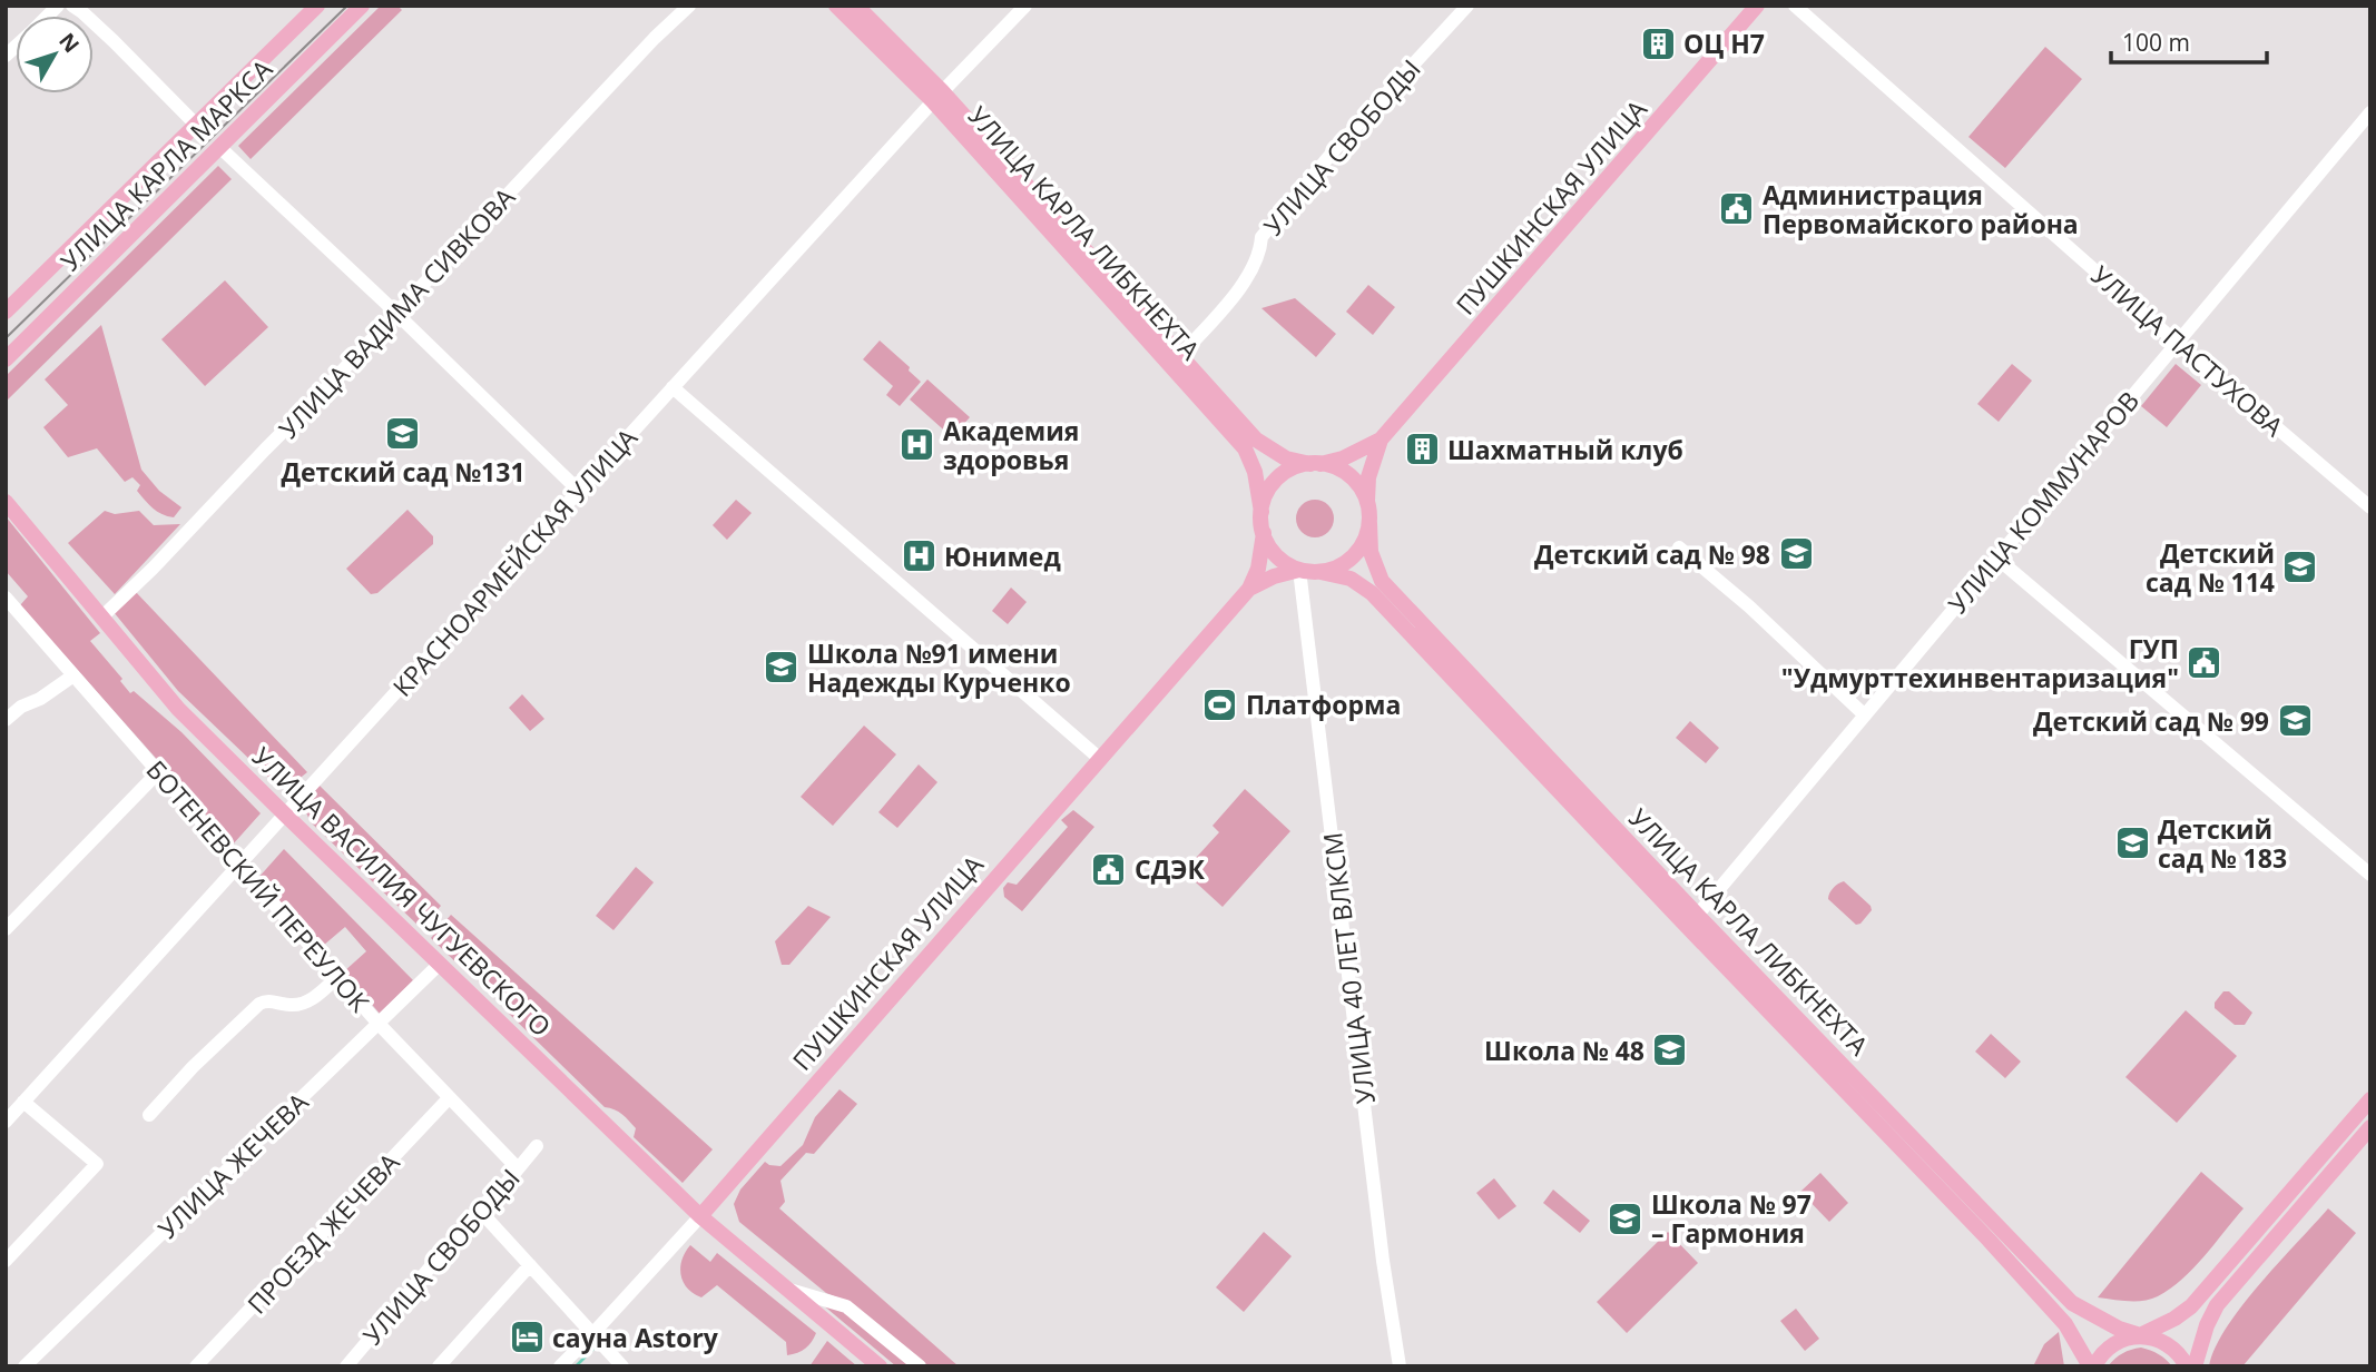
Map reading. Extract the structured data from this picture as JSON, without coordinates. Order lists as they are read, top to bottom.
{
  "streets": {
    "main road": [
      "УЛИЦА КАРЛА МАРКСА",
      "ПУШКИНСКАЯ УЛИЦА",
      "УЛИЦА КАРЛА ЛИБКНЕХТА",
      "УЛИЦА ВАСИЛИЯ ЧУГУЕВСКОГО"
    ],
    "street": [
      "УЛИЦА СВОБОДЫ",
      "УЛИЦА ВАДИМА СИВКОВА",
      "УЛИЦА ПАСТУХОВА",
      "УЛИЦА КОММУНАРОВ",
      "КРАСНОАРМЕЙСКАЯ УЛИЦА",
      "БОТЕНЕВСКИЙ ПЕРЕУЛОК",
      "УЛИЦА 40 ЛЕТ ВЛКСМ",
      "УЛИЦА ЖЕЧЕВА",
      "ПРОЕЗД ЖЕЧЕВА"
    ]
  },
  "crossings": [
    ["УЛИЦА СВОБОДЫ", "УЛИЦА КАРЛА ЛИБКНЕХТА"],
    ["УЛИЦА СВОБОДЫ", "БОТЕНЕВСКИЙ ПЕРЕУЛОК"],
    ["ПУШКИНСКАЯ УЛИЦА", "УЛИЦА КАРЛА ЛИБКНЕХТА"],
    ["ПУШКИНСКАЯ УЛИЦА", "УЛИЦА ВАСИЛИЯ ЧУГУЕВСКОГО"],
    ["ПУШКИНСКАЯ УЛИЦА", "УЛИЦА 40 ЛЕТ ВЛКСМ"],
    ["УЛИЦА КАРЛА ЛИБКНЕХТА", "УЛИЦА КОММУНАРОВ"],
    ["УЛИЦА КАРЛА ЛИБКНЕХТА", "КРАСНОАРМЕЙСКАЯ УЛИЦА"],
    ["УЛИЦА КАРЛА ЛИБКНЕХТА", "УЛИЦА 40 ЛЕТ ВЛКСМ"],
    ["УЛИЦА ВАДИМА СИВКОВА", "УЛИЦА ВАСИЛИЯ ЧУГУЕВСКОГО"],
    ["УЛИЦА ПАСТУХОВА", "УЛИЦА КОММУНАРОВ"],
    ["КРАСНОАРМЕЙСКАЯ УЛИЦА", "БОТЕНЕВСКИЙ ПЕРЕУЛОК"],
    ["КРАСНОАРМЕЙСКАЯ УЛИЦА", "УЛИЦА ВАСИЛИЯ ЧУГУЕВСКОГО"],
    ["БОТЕНЕВСКИЙ ПЕРЕУЛОК", "УЛИЦА ЖЕЧЕВА"],
    ["БОТЕНЕВСКИЙ ПЕРЕУЛОК", "ПРОЕЗД ЖЕЧЕВА"],
    ["УЛИЦА ВАСИЛИЯ ЧУГУЕВСКОГО", "УЛИЦА ЖЕЧЕВА"]
  ],
  "places": {
    "building": ["ОЦ H7", "Шахматный клуб"],
    "public building": ["Администрация Первомайского района", "ГУП \"Удмурттехинвентаризация\"", "СДЭК"],
    "school or university": [
      "Детский сад №131",
      "Детский сад № 98",
      "Детский сад № 114",
      "Школа №91 имени Надежды Курченко",
      "Детский сад № 99",
      "Детский сад № 183",
      "Школа № 48",
      "Школа № 97 – Гармония"
    ],
    "hospital": ["Академия здоровья", "Юнимед"],
    "sports": ["Платформа"],
    "hotel": ["сауна Astory"]
  },
  "scale_bar": "100 m",
  "north": "top right"
}
